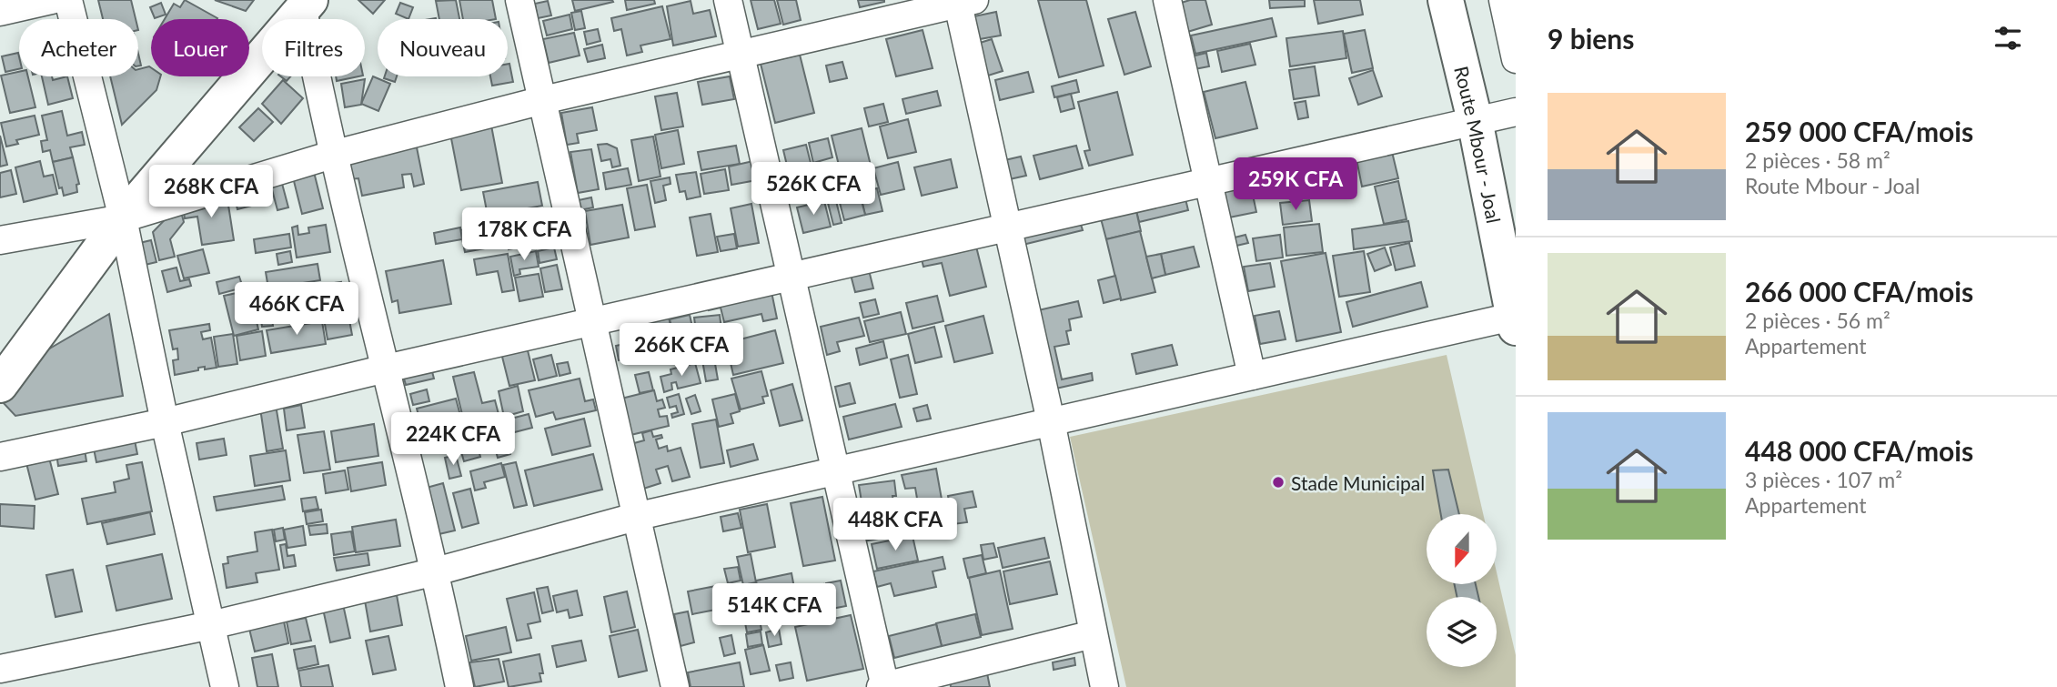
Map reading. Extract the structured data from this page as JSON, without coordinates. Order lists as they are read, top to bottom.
{
  "streets": {
    "main road": ["Route Mbour - Joal"]
  },
  "places": ["Stade Municipal"],
  "north": "bottom",
  "page": {
    "heading": "9 biens",
    "chip": [
      "Acheter",
      "Louer",
      "Filtres",
      "Nouveau"
    ],
    "list": [
      {
        "name": "259 000 CFA/mois",
        "note": "2 pièces · 58 m² · Route Mbour - Joal"
      },
      {
        "name": "266 000 CFA/mois",
        "note": "2 pièces · 56 m² · Appartement"
      },
      {
        "name": "448 000 CFA/mois",
        "note": "3 pièces · 107 m² · Appartement"
      }
    ],
    "price": [
      "259K CFA",
      "526K CFA",
      "268K CFA",
      "178K CFA",
      "466K CFA",
      "266K CFA",
      "224K CFA",
      "448K CFA",
      "514K CFA"
    ]
  }
}
